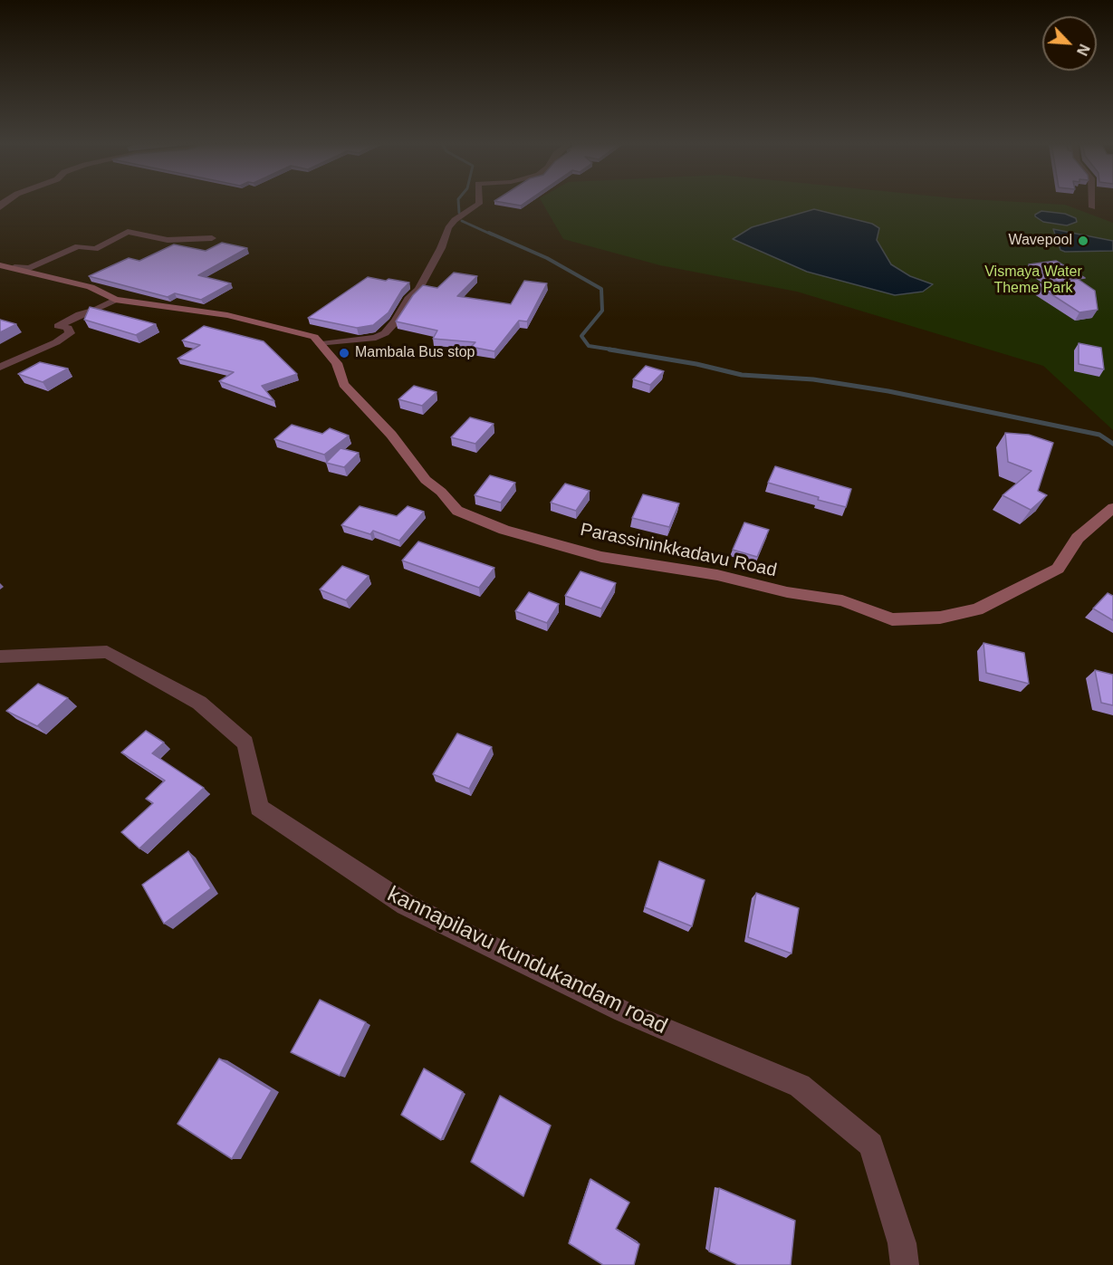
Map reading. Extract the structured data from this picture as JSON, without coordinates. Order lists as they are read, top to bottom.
{
  "streets": {
    "main road": ["Parassininkkadavu Road"],
    "street": ["kannapilavu kundukandam road"]
  },
  "parks": ["Vismaya Water Theme Park"],
  "places": ["Wavepool", "Mambala Bus stop"],
  "north": "bottom right"
}
